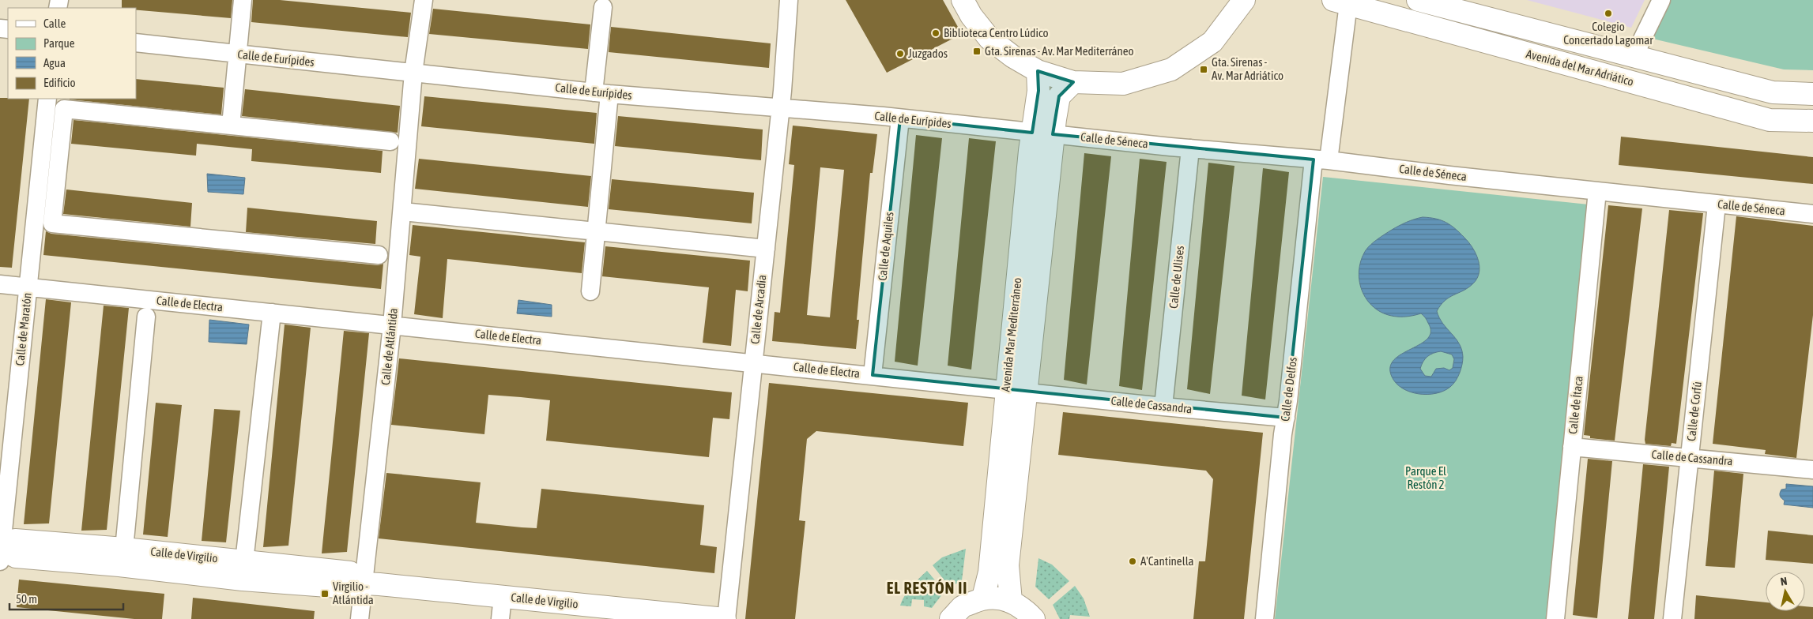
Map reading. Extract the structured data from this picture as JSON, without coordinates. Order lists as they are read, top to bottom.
{
  "streets": {
    "street": [
      "Calle de Eurípides",
      "Avenida del Mar Adriático",
      "Calle de Séneca",
      "Calle de Aquiles",
      "Calle de Ulises",
      "Calle de Electra",
      "Calle de Arcadia",
      "Calle de Maratón",
      "Avenida Mar Mediterráneo",
      "Calle de Atlántida",
      "Calle de Delfos",
      "Calle de Cassandra",
      "Calle de Ítaca",
      "Calle de Corfú",
      "Calle de Virgilio"
    ]
  },
  "crossings": [
    ["Calle de Eurípides", "Calle de Séneca"],
    ["Calle de Eurípides", "Calle de Aquiles"],
    ["Calle de Eurípides", "Calle de Arcadia"],
    ["Calle de Eurípides", "Avenida Mar Mediterráneo"],
    ["Calle de Eurípides", "Calle de Atlántida"],
    ["Avenida del Mar Adriático", "Calle de Delfos"],
    ["Calle de Séneca", "Calle de Ulises"],
    ["Calle de Séneca", "Avenida Mar Mediterráneo"],
    ["Calle de Séneca", "Calle de Delfos"],
    ["Calle de Séneca", "Calle de Ítaca"],
    ["Calle de Séneca", "Calle de Corfú"],
    ["Calle de Aquiles", "Calle de Electra"],
    ["Calle de Ulises", "Calle de Cassandra"],
    ["Calle de Electra", "Calle de Arcadia"],
    ["Calle de Electra", "Calle de Maratón"],
    ["Calle de Electra", "Avenida Mar Mediterráneo"],
    ["Calle de Electra", "Calle de Atlántida"],
    ["Calle de Electra", "Calle de Cassandra"],
    ["Calle de Arcadia", "Calle de Virgilio"],
    ["Calle de Maratón", "Calle de Virgilio"],
    ["Avenida Mar Mediterráneo", "Calle de Cassandra"],
    ["Calle de Atlántida", "Calle de Virgilio"],
    ["Calle de Delfos", "Calle de Cassandra"],
    ["Calle de Cassandra", "Calle de Ítaca"],
    ["Calle de Cassandra", "Calle de Corfú"]
  ],
  "districts": ["EL RESTÓN II"],
  "parks": ["Parque El Restón 2"],
  "places": {
    "other": [
      "Colegio Concertado Lagomar",
      "Biblioteca Centro Lúdico",
      "Juzgados",
      "A'Cantinella"
    ],
    "transit": ["Gta. Sirenas - Av. Mar Mediterráneo", "Gta. Sirenas - Av. Mar Adriático", "Virgilio - Atlántida"]
  },
  "legend": [
    "Calle",
    "Parque",
    "Agua",
    "Edificio"
  ],
  "scale_bar": "50 m",
  "north": "top"
}
